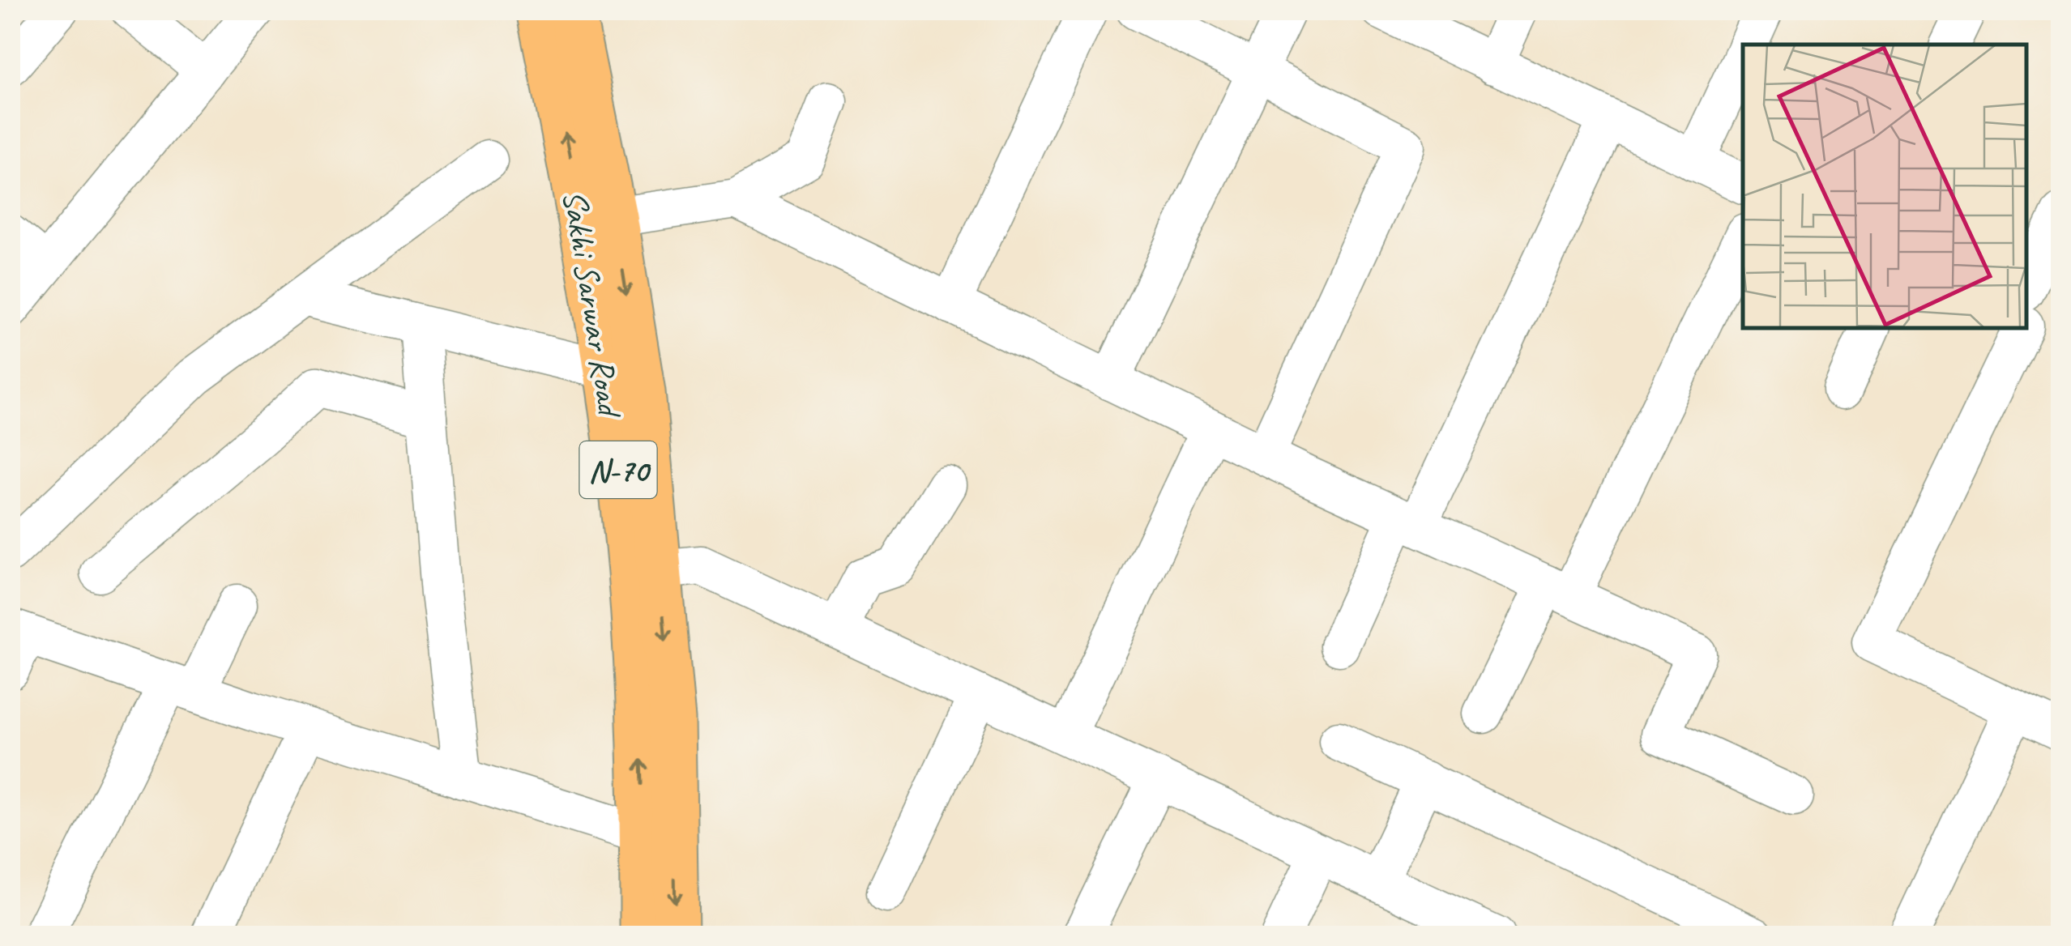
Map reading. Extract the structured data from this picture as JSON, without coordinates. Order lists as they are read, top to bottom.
{
  "streets": {
    "highway": ["Sakhi Sarwar Road", "N-70"]
  },
  "crossings": [
    ["Sakhi Sarwar Road", "N-70"]
  ]
}
